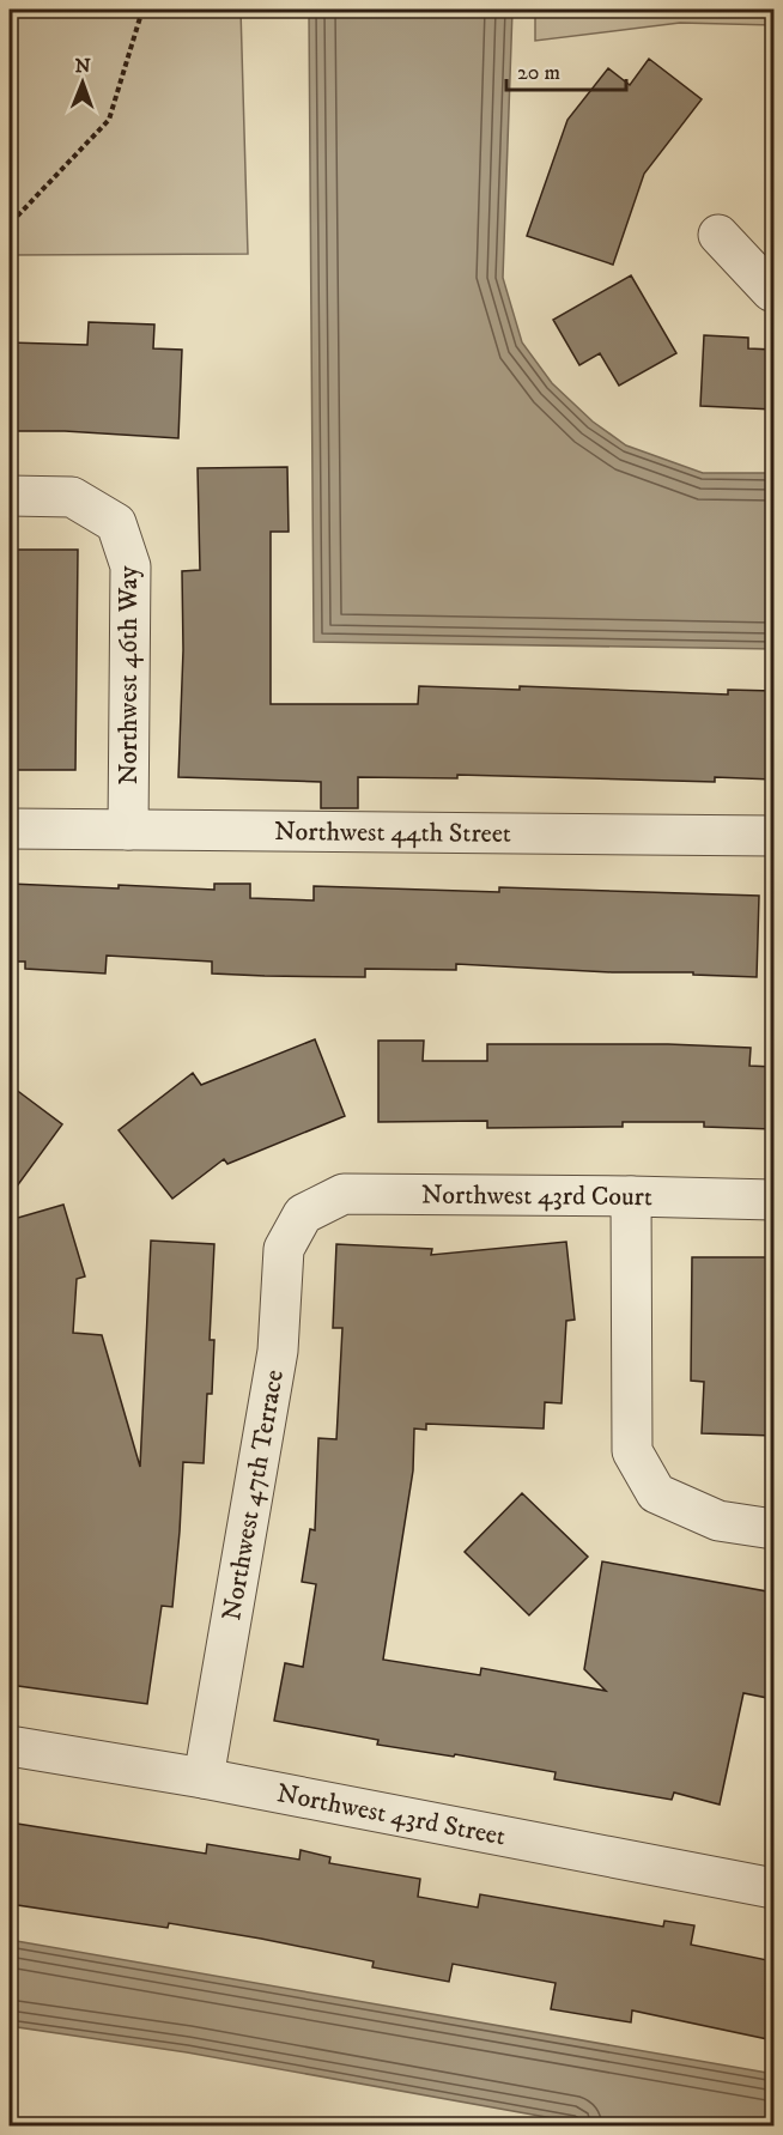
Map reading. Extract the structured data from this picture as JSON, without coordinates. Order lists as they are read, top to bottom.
{
  "streets": {
    "street": [
      "Northwest 46th Way",
      "Northwest 44th Street",
      "Northwest 43rd Court",
      "Northwest 47th Terrace",
      "Northwest 43rd Street"
    ]
  },
  "crossings": [
    ["Northwest 46th Way", "Northwest 44th Street"],
    ["Northwest 43rd Court", "Northwest 47th Terrace"],
    ["Northwest 47th Terrace", "Northwest 43rd Street"]
  ],
  "scale_bar": "20 m",
  "north": "top"
}
